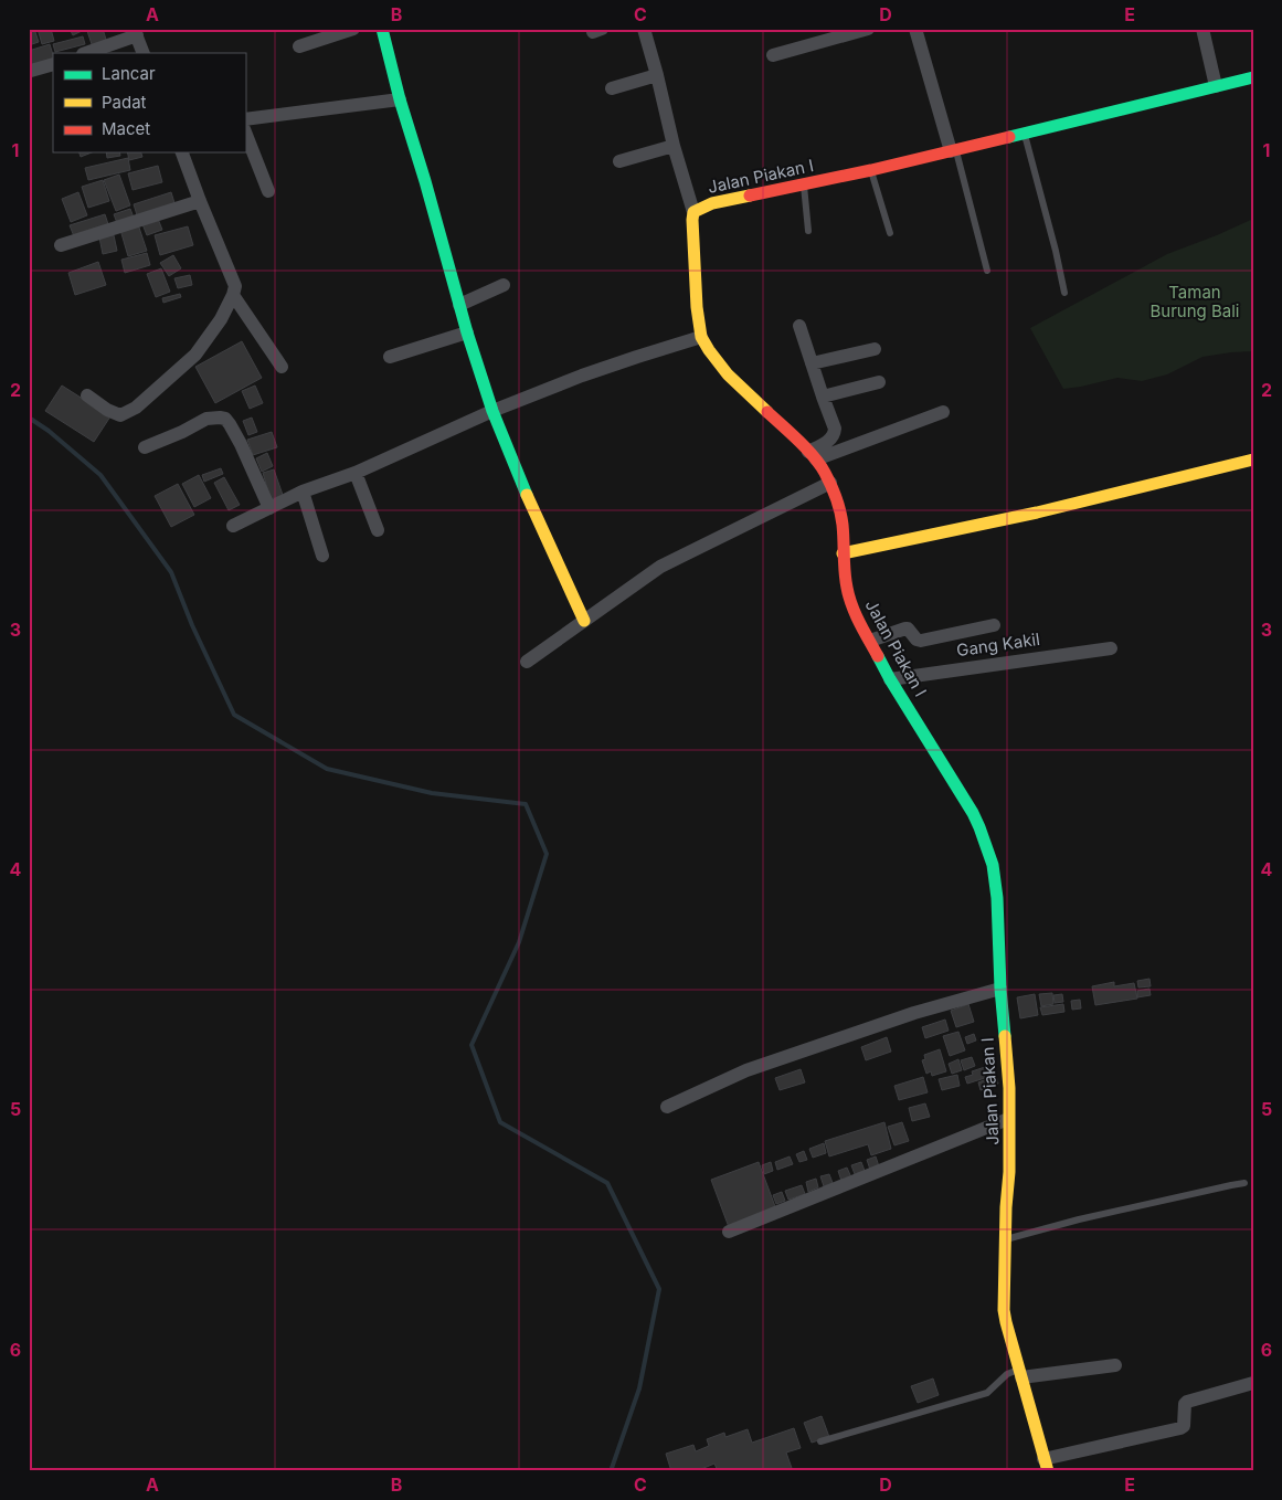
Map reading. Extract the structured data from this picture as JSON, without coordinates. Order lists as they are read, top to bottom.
{
  "streets": {
    "street": ["Jalan Piakan I", "Gang Kakil"]
  },
  "crossings": [
    ["Jalan Piakan I", "Gang Kakil"]
  ],
  "parks": ["Taman Burung Bali"],
  "legend": ["Lancar", "Padat", "Macet"],
  "grid": {
    "columns": [
      "A",
      "B",
      "C",
      "D",
      "E"
    ],
    "rows": [
      "1",
      "2",
      "3",
      "4",
      "5",
      "6"
    ]
  }
}
